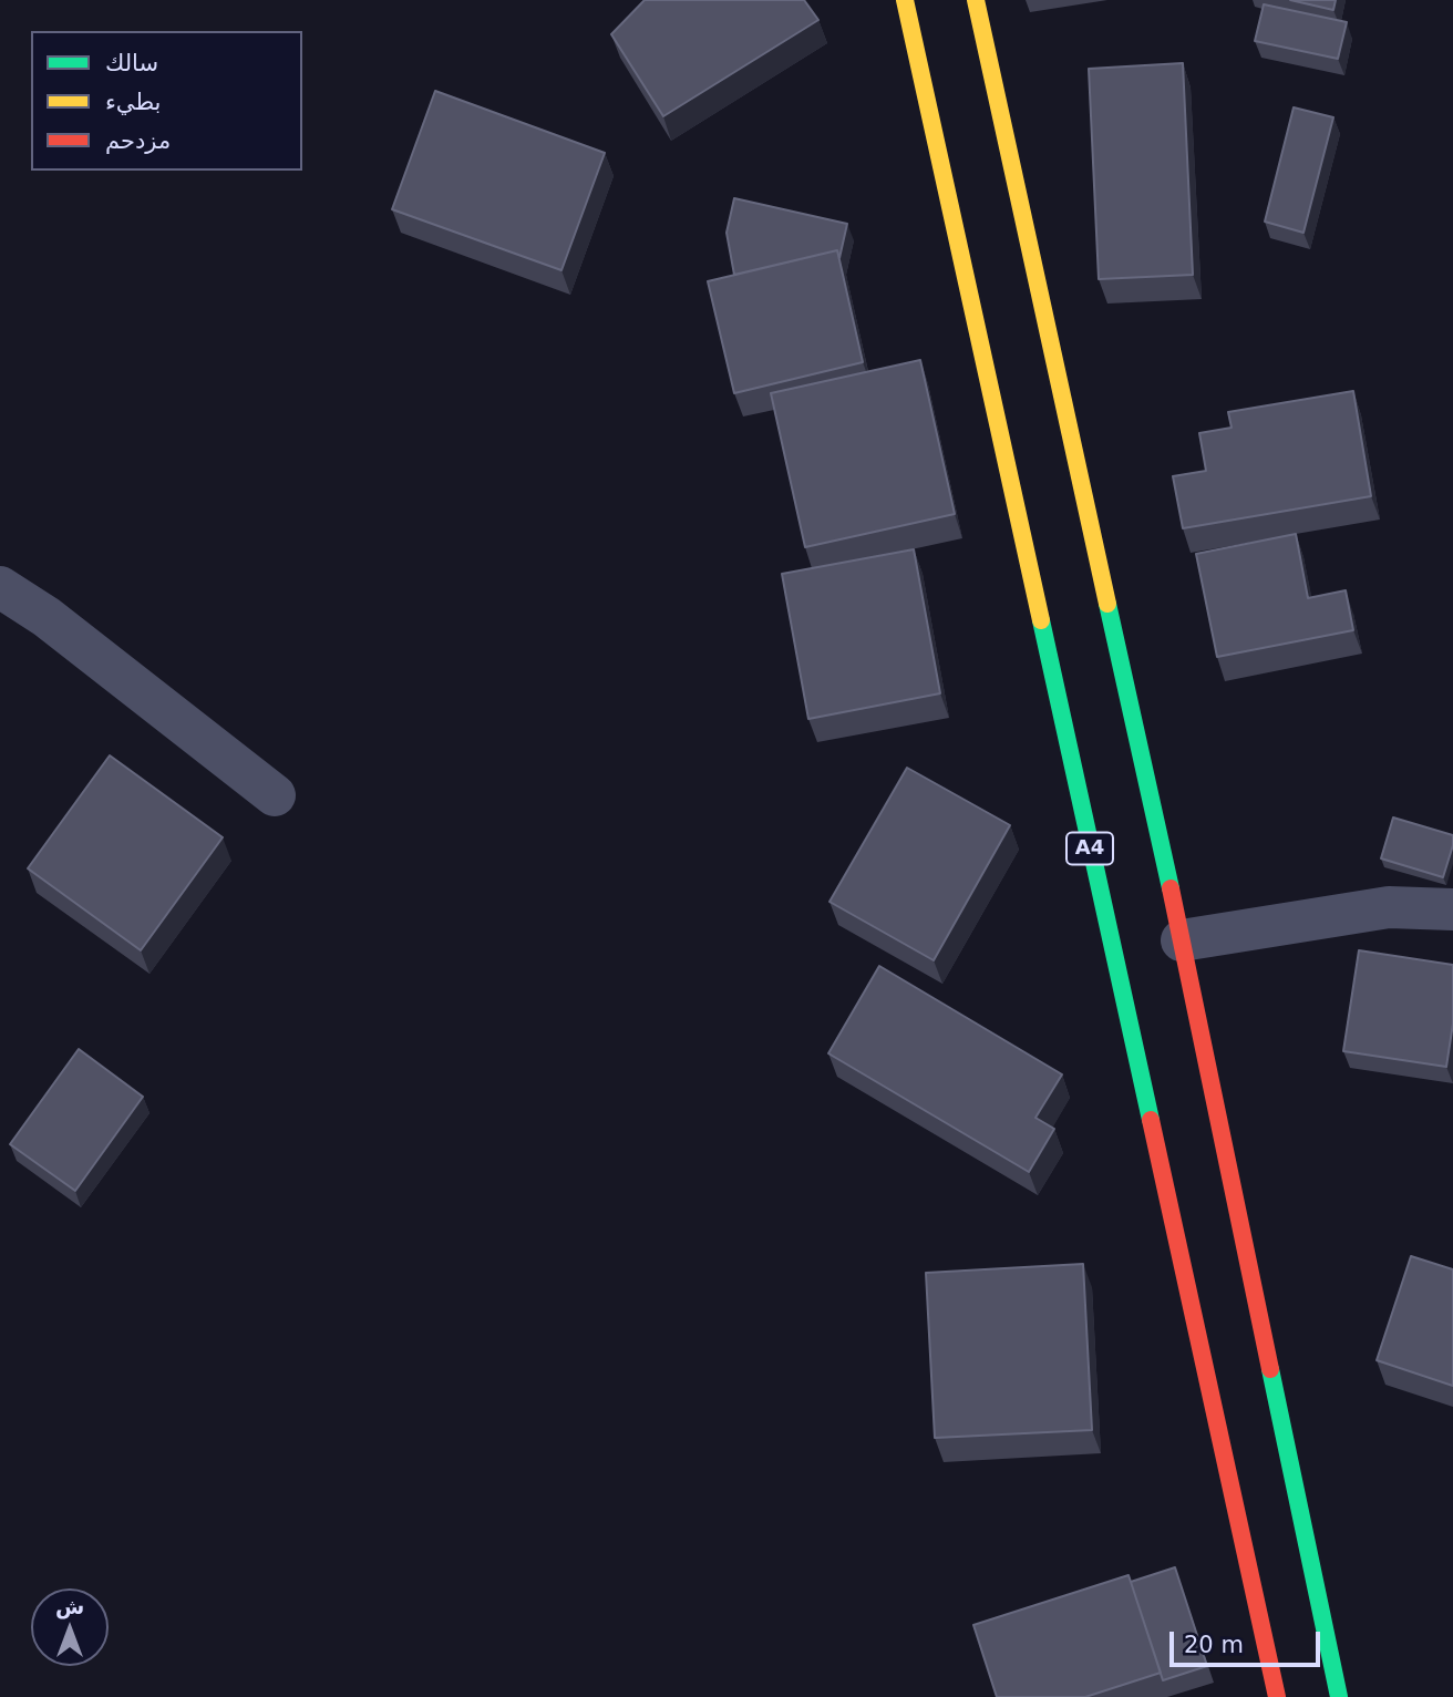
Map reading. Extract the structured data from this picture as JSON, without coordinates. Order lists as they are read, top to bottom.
{
  "streets": {
    "highway": ["A4"]
  },
  "legend": ["سالك", "بطيء", "مزدحم"],
  "scale_bar": "20 m",
  "north": "top"
}
